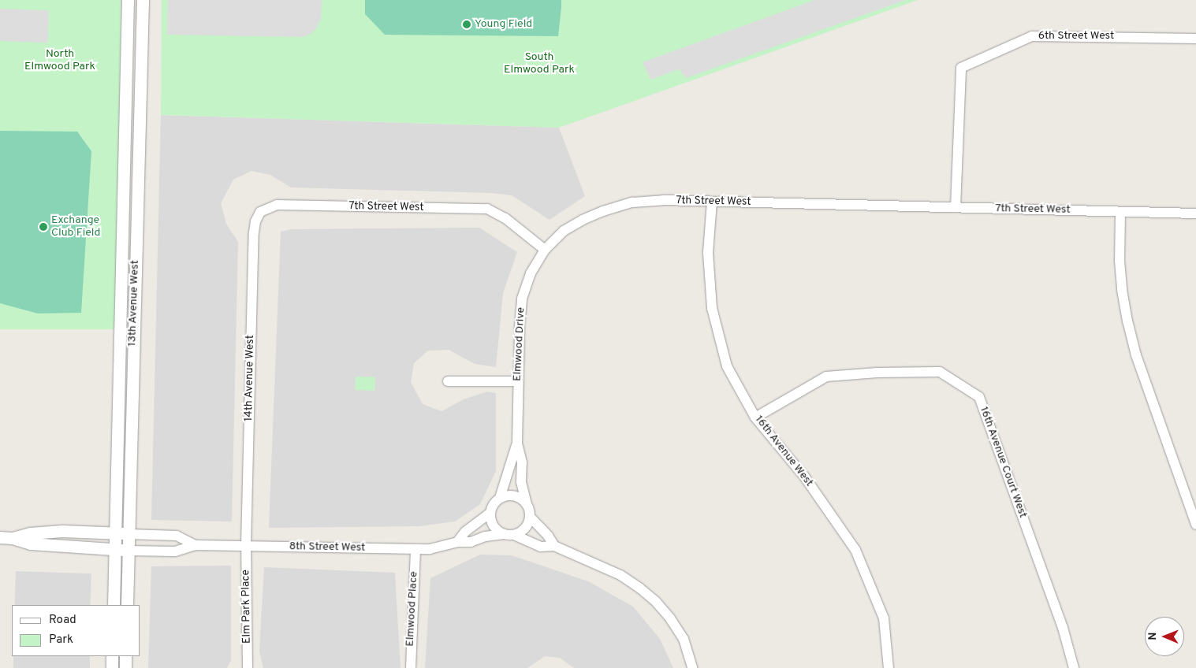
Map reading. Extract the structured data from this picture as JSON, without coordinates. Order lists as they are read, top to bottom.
{
  "streets": {
    "street": [
      "6th Street West",
      "7th Street West",
      "13th Avenue West",
      "Elmwood Drive",
      "14th Avenue West",
      "16th Avenue West",
      "16th Avenue Court West",
      "8th Street West",
      "Elm Park Place",
      "Elmwood Place"
    ]
  },
  "crossings": [
    ["6th Street West", "7th Street West"],
    ["7th Street West", "Elmwood Drive"],
    ["7th Street West", "14th Avenue West"],
    ["7th Street West", "16th Avenue West"],
    ["13th Avenue West", "8th Street West"],
    ["Elmwood Drive", "8th Street West"],
    ["14th Avenue West", "8th Street West"],
    ["14th Avenue West", "Elm Park Place"],
    ["16th Avenue West", "16th Avenue Court West"],
    ["8th Street West", "Elm Park Place"],
    ["8th Street West", "Elmwood Place"]
  ],
  "parks": ["North Elmwood Park", "South Elmwood Park"],
  "places": ["Young Field", "Exchange Club Field"],
  "legend": ["Road", "Park"],
  "north": "left"
}
